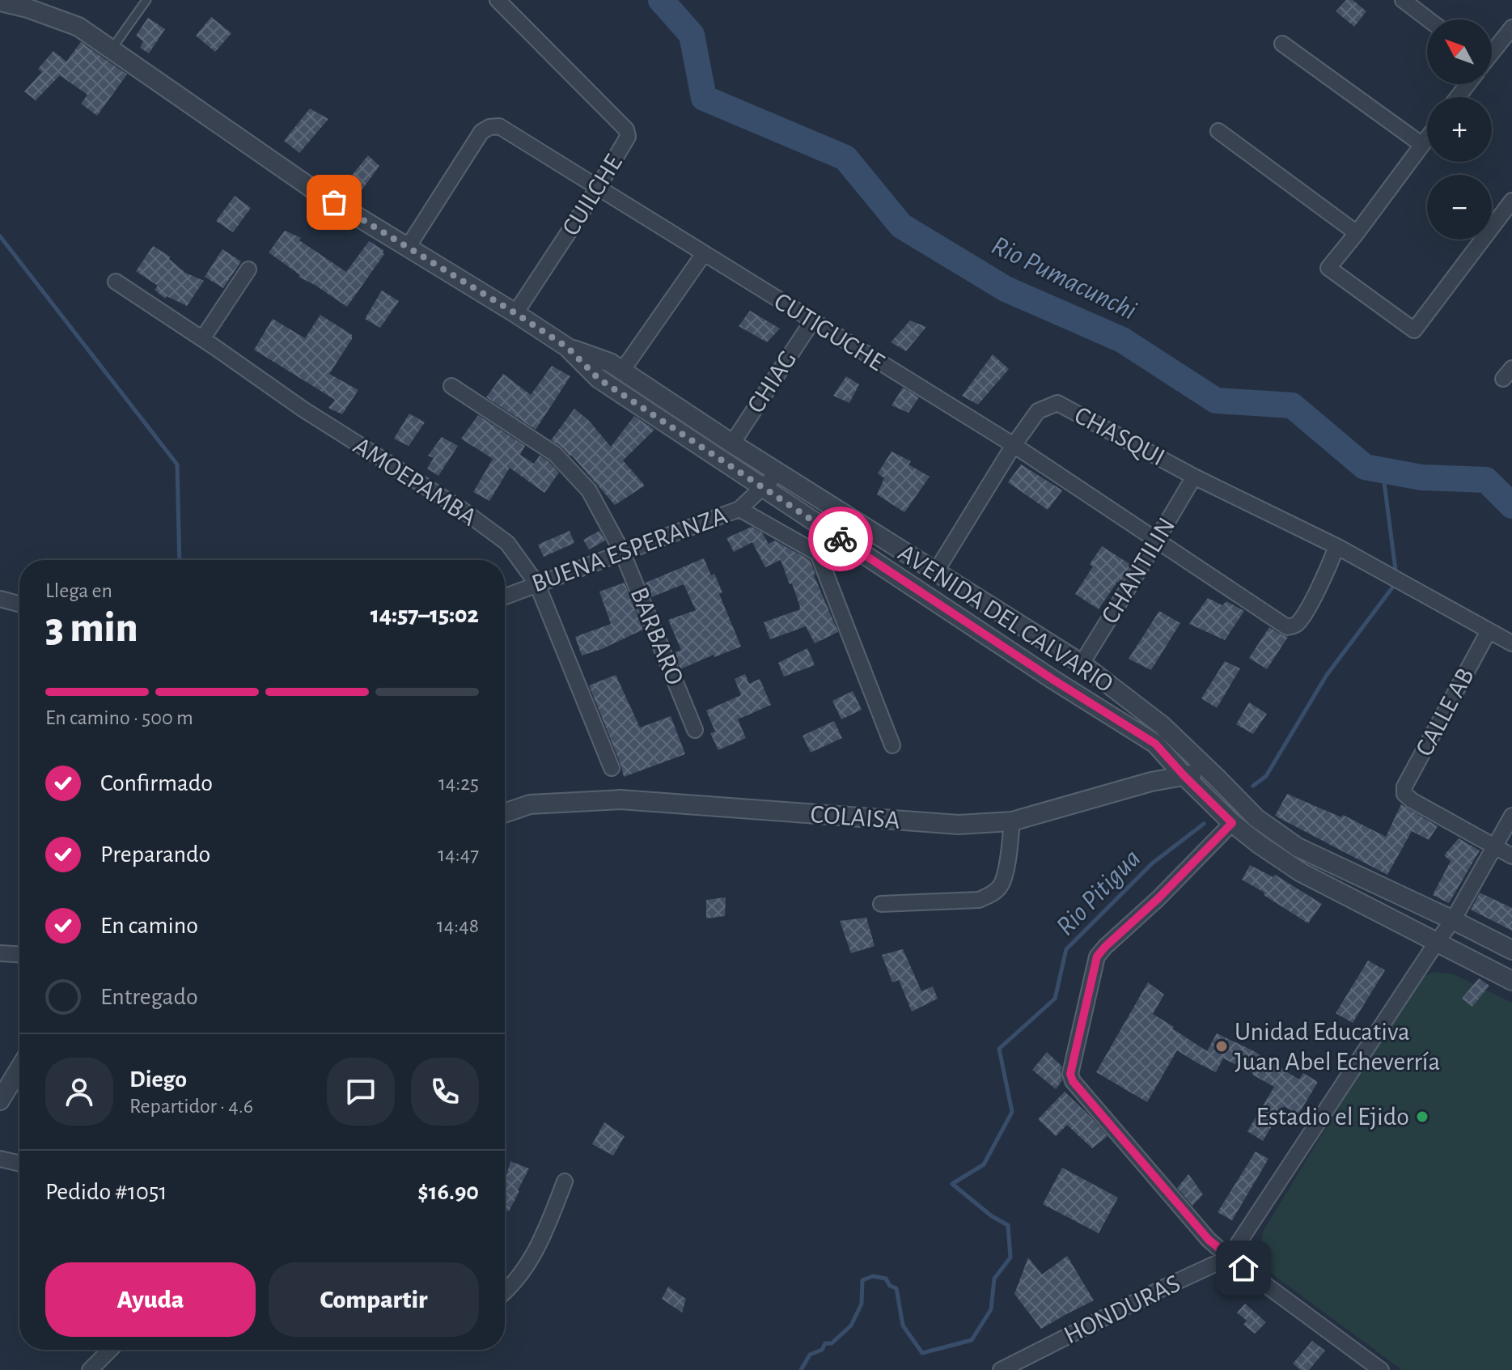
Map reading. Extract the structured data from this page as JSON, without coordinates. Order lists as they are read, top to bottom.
{
  "streets": {
    "street": [
      "CUILCHE",
      "CUTIGUCHE",
      "CHIAG",
      "CHASQUI",
      "AMOEPAMBA",
      "BUENA ESPERANZA",
      "CHANTILIN",
      "AVENIDA DEL CALVARIO",
      "BARBARO",
      "CALLE AB",
      "COLAISA",
      "HONDURAS"
    ]
  },
  "crossings": [
    ["CUILCHE", "CUTIGUCHE"],
    ["CUTIGUCHE", "CHIAG"],
    ["CUTIGUCHE", "CHASQUI"],
    ["CUTIGUCHE", "CHANTILIN"],
    ["CHIAG", "AVENIDA DEL CALVARIO"],
    ["CHASQUI", "CHANTILIN"],
    ["CHASQUI", "AVENIDA DEL CALVARIO"],
    ["CHASQUI", "CALLE AB"],
    ["AMOEPAMBA", "BUENA ESPERANZA"],
    ["BUENA ESPERANZA", "BARBARO"],
    ["CHANTILIN", "AVENIDA DEL CALVARIO"],
    ["AVENIDA DEL CALVARIO", "COLAISA"]
  ],
  "water": ["Rio Pumacunchi", "Rio Pitigua"],
  "places": ["Unidad Educativa Juan Abel Echeverría", "Estadio el Ejido"],
  "north": "top left",
  "page": {
    "map_buttons": ["+", "−"],
    "heading": ["3 min", "Llega en", "14:57–15:02"],
    "panel": [
      "Diego",
      "Repartidor · 4.6",
      "Pedido #1051",
      "$16.90"
    ],
    "bar": "En camino · 500 m",
    "list": [
      ["Confirmado", "14:25"],
      ["Preparando", "14:47"],
      ["En camino", "14:48"],
      "Entregado"
    ],
    "buttons": ["Ayuda", "Compartir"]
  }
}
